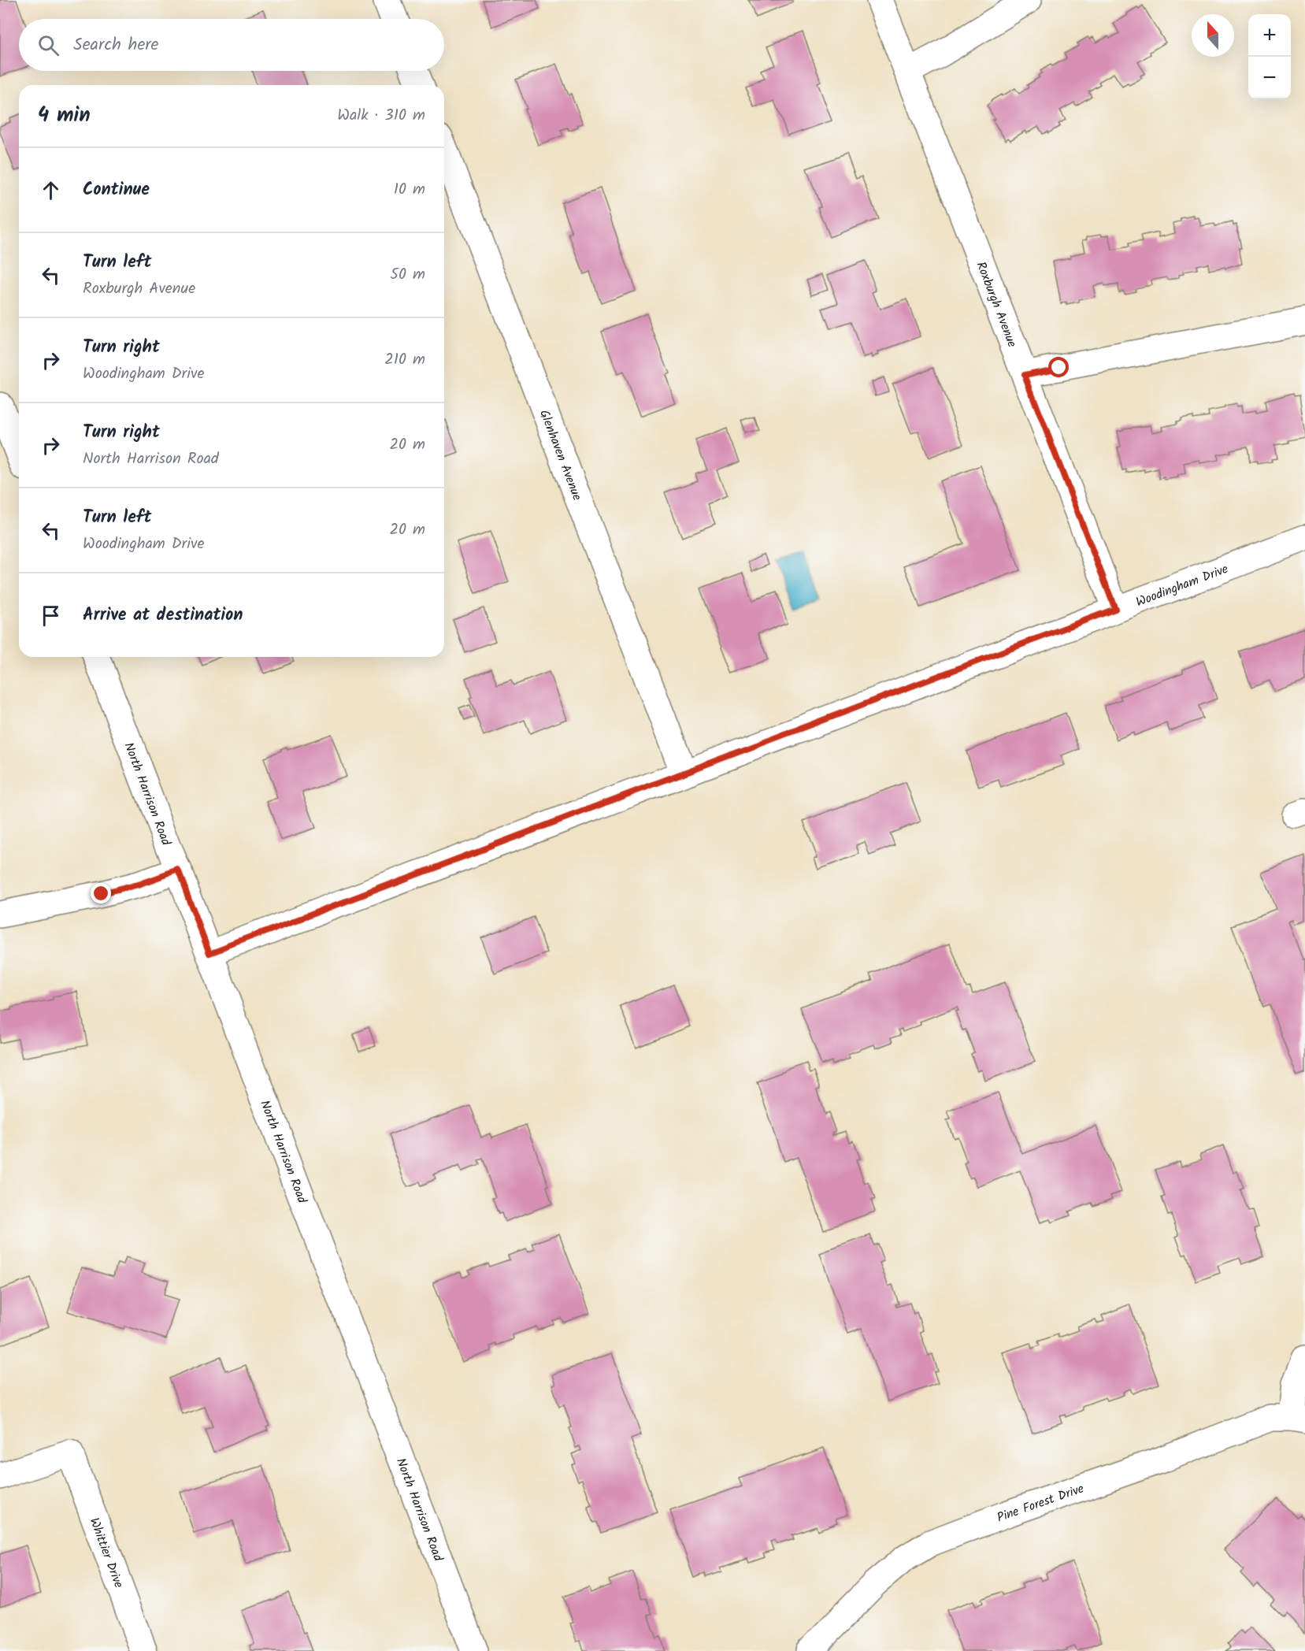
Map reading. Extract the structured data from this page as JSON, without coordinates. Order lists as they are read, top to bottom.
{
  "streets": {
    "street": [
      "Roxburgh Avenue",
      "Glenhaven Avenue",
      "Woodingham Drive",
      "North Harrison Road",
      "Pine Forest Drive",
      "Whittier Drive"
    ]
  },
  "crossings": [
    ["Roxburgh Avenue", "Woodingham Drive"],
    ["Glenhaven Avenue", "Woodingham Drive"],
    ["Woodingham Drive", "North Harrison Road"]
  ],
  "north": "top",
  "page": {
    "map_buttons": ["+", "−"],
    "search": "Search here",
    "heading": ["4 min", "Walk · 310 m"],
    "list": [
      ["Continue", "10 m"],
      ["Turn left", "Roxburgh Avenue", "50 m"],
      ["Turn right", "Woodingham Drive", "210 m"],
      ["Turn right", "North Harrison Road", "20 m"],
      ["Turn left", "Woodingham Drive", "20 m"],
      "Arrive at destination"
    ]
  }
}
